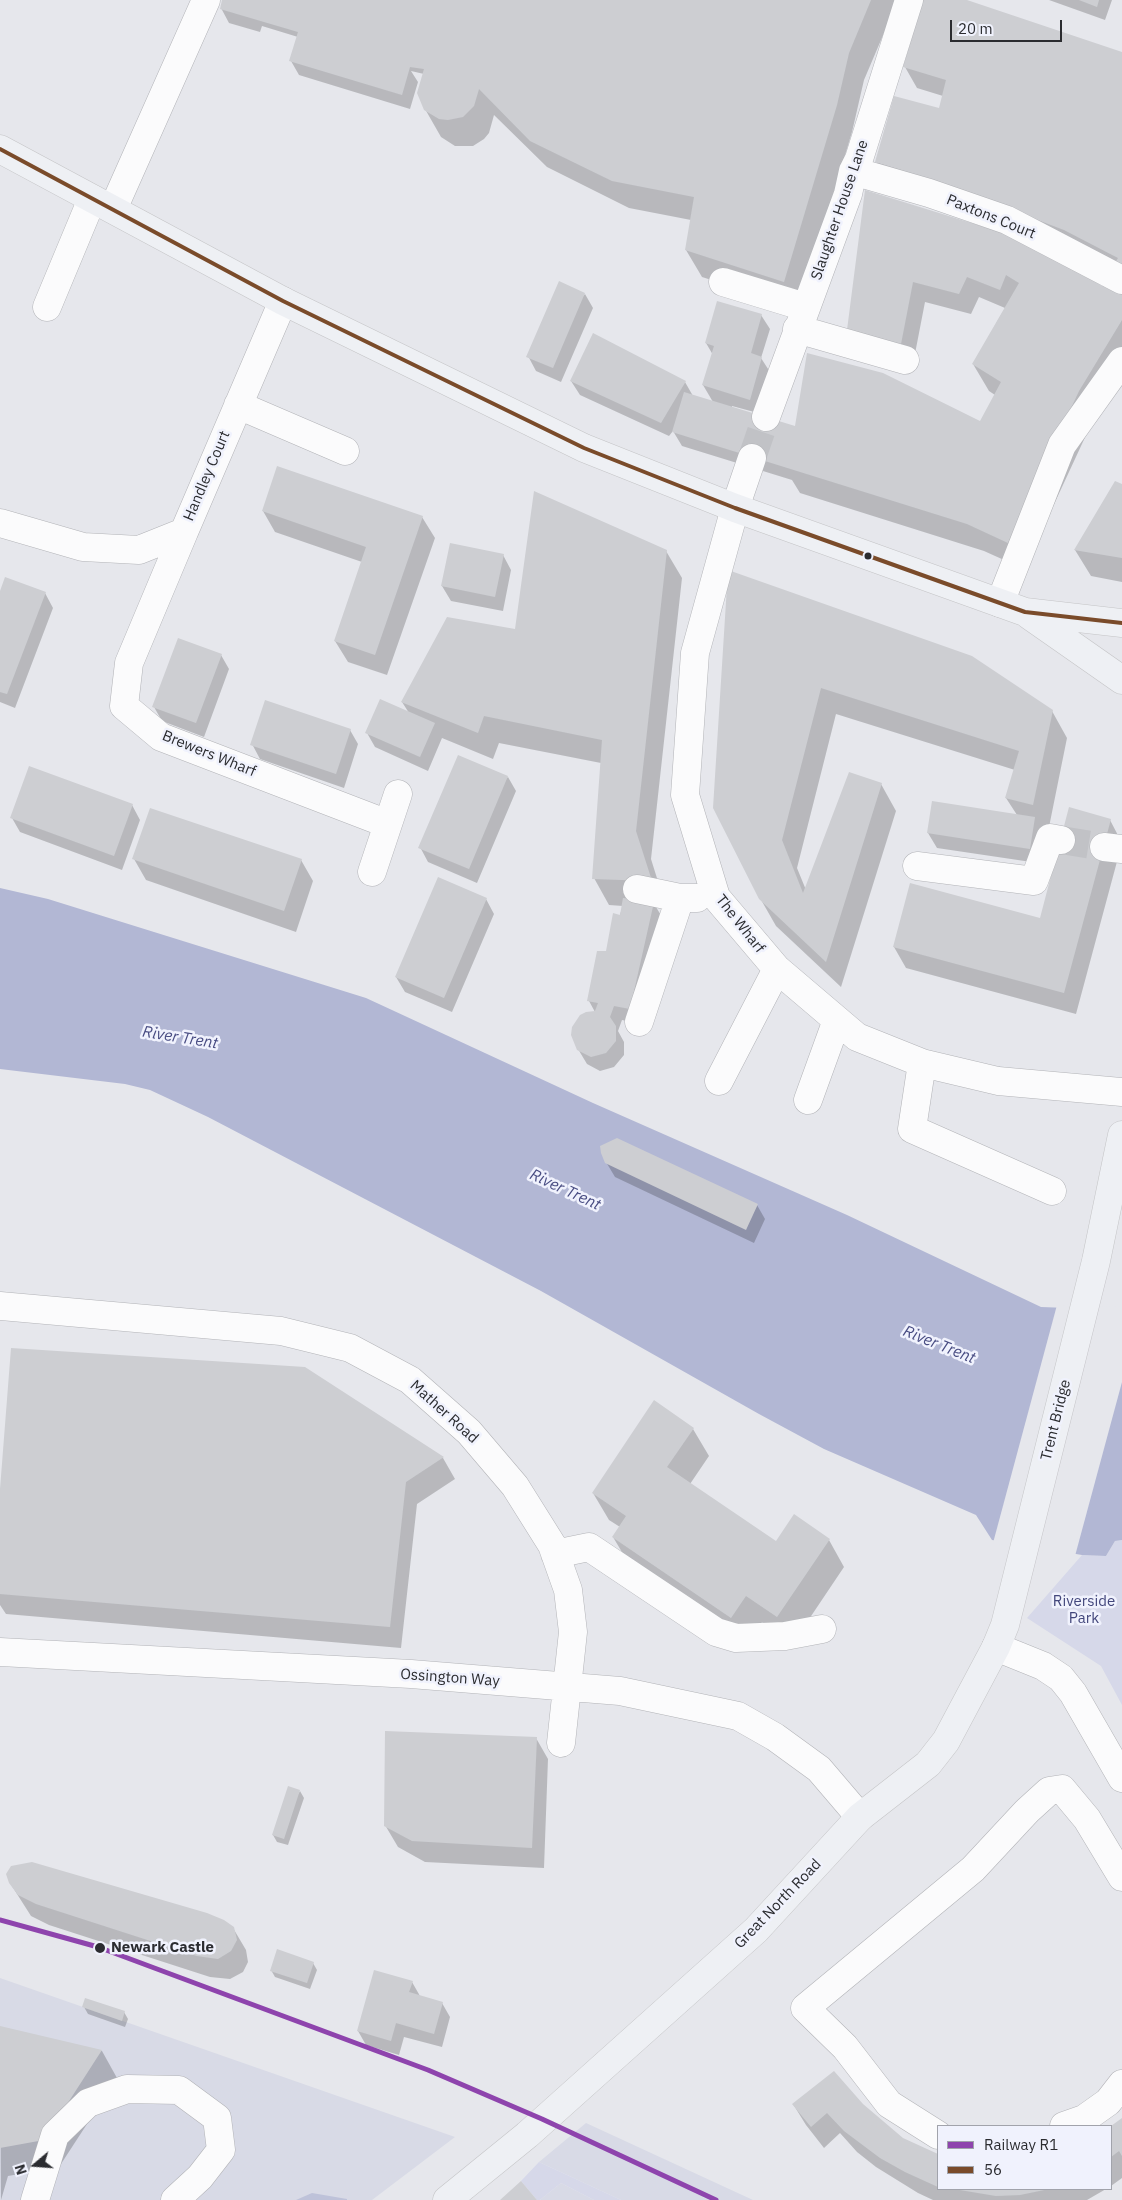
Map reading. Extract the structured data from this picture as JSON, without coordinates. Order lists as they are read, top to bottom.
{
  "streets": {
    "main road": ["Trent Bridge", "Great North Road"],
    "street": [
      "Slaughter House Lane",
      "Paxtons Court",
      "Handley Court",
      "Brewers Wharf",
      "The Wharf",
      "Mather Road",
      "Ossington Way"
    ]
  },
  "crossings": [
    ["Slaughter House Lane", "Paxtons Court"],
    ["Handley Court", "Brewers Wharf"],
    ["Mather Road", "Ossington Way"],
    ["Trent Bridge", "Great North Road"],
    ["Ossington Way", "Great North Road"]
  ],
  "water": ["River Trent"],
  "parks": ["Riverside Park"],
  "places": ["Newark Castle"],
  "lines": ["transit line 56", "rail line R1"],
  "legend": ["Railway R1", "56"],
  "scale_bar": "20 m",
  "north": "left"
}
